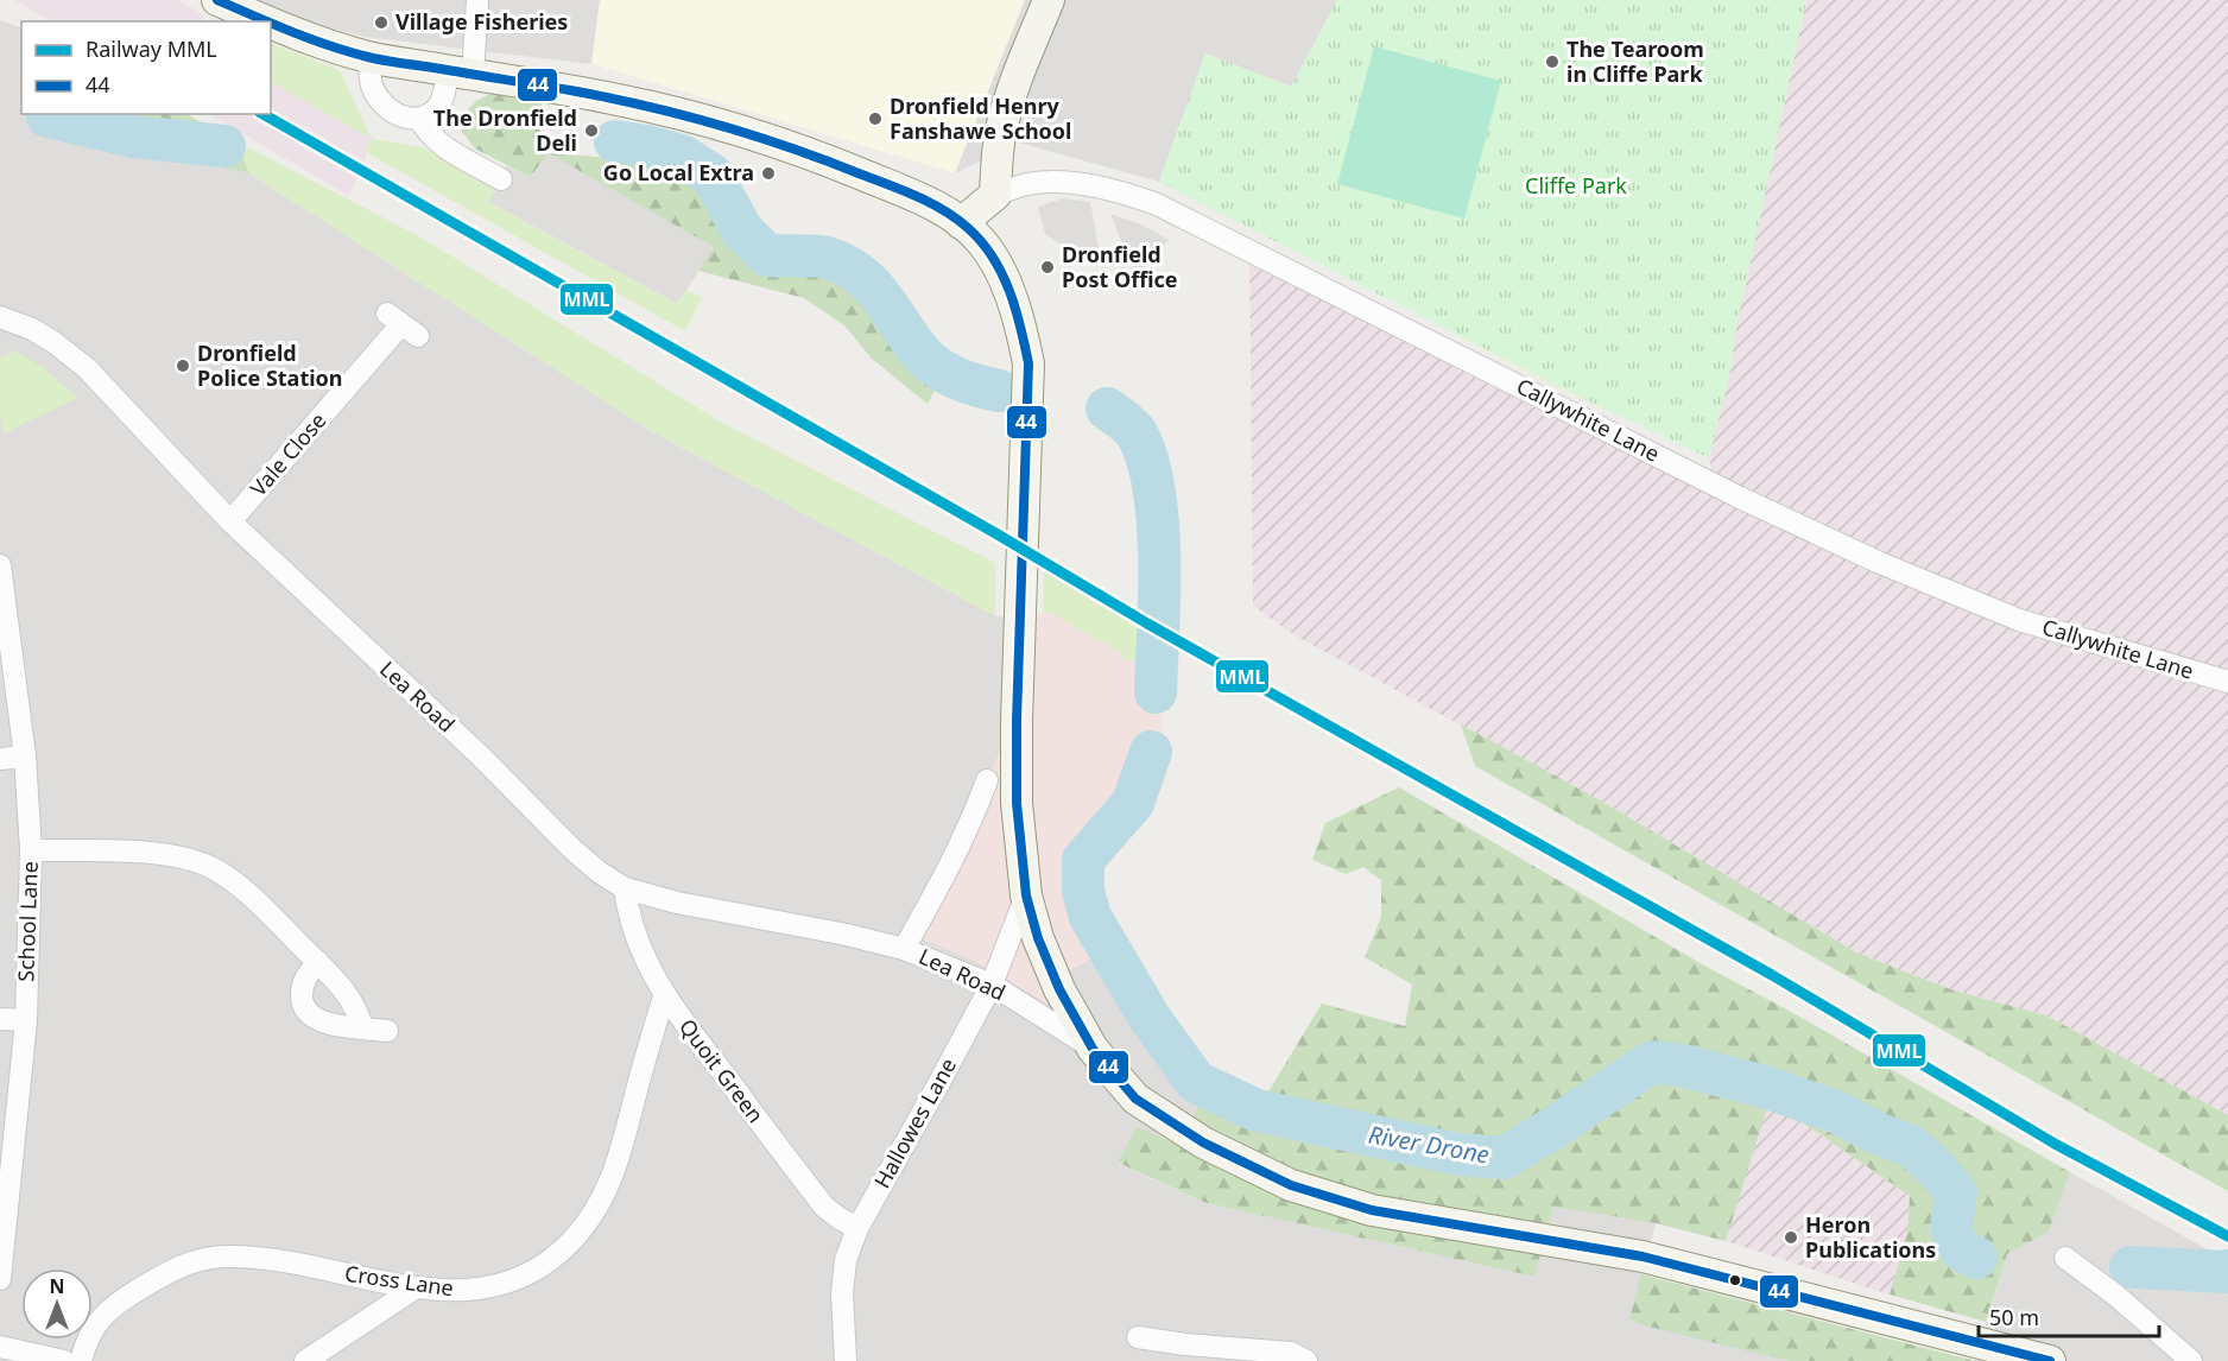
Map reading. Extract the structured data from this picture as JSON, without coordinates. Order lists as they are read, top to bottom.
{
  "streets": {
    "main road": ["Callywhite Lane"],
    "street": [
      "Vale Close",
      "Lea Road",
      "School Lane",
      "Quoit Green",
      "Hallowes Lane",
      "Cross Lane"
    ]
  },
  "crossings": [
    ["Vale Close", "Lea Road"],
    ["Lea Road", "Quoit Green"],
    ["Lea Road", "Hallowes Lane"],
    ["Quoit Green", "Hallowes Lane"],
    ["Quoit Green", "Cross Lane"]
  ],
  "water": ["River Drone"],
  "parks": ["Cliffe Park"],
  "places": [
    "Village Fisheries",
    "The Tearoom in Cliffe Park",
    "Dronfield Henry Fanshawe School",
    "The Dronfield Deli",
    "Go Local Extra",
    "Dronfield Post Office",
    "Dronfield Police Station",
    "Heron Publications"
  ],
  "lines": ["transit line 44", "rail line MML"],
  "legend": ["Railway MML", "44"],
  "scale_bar": "50 m",
  "north": "top"
}
